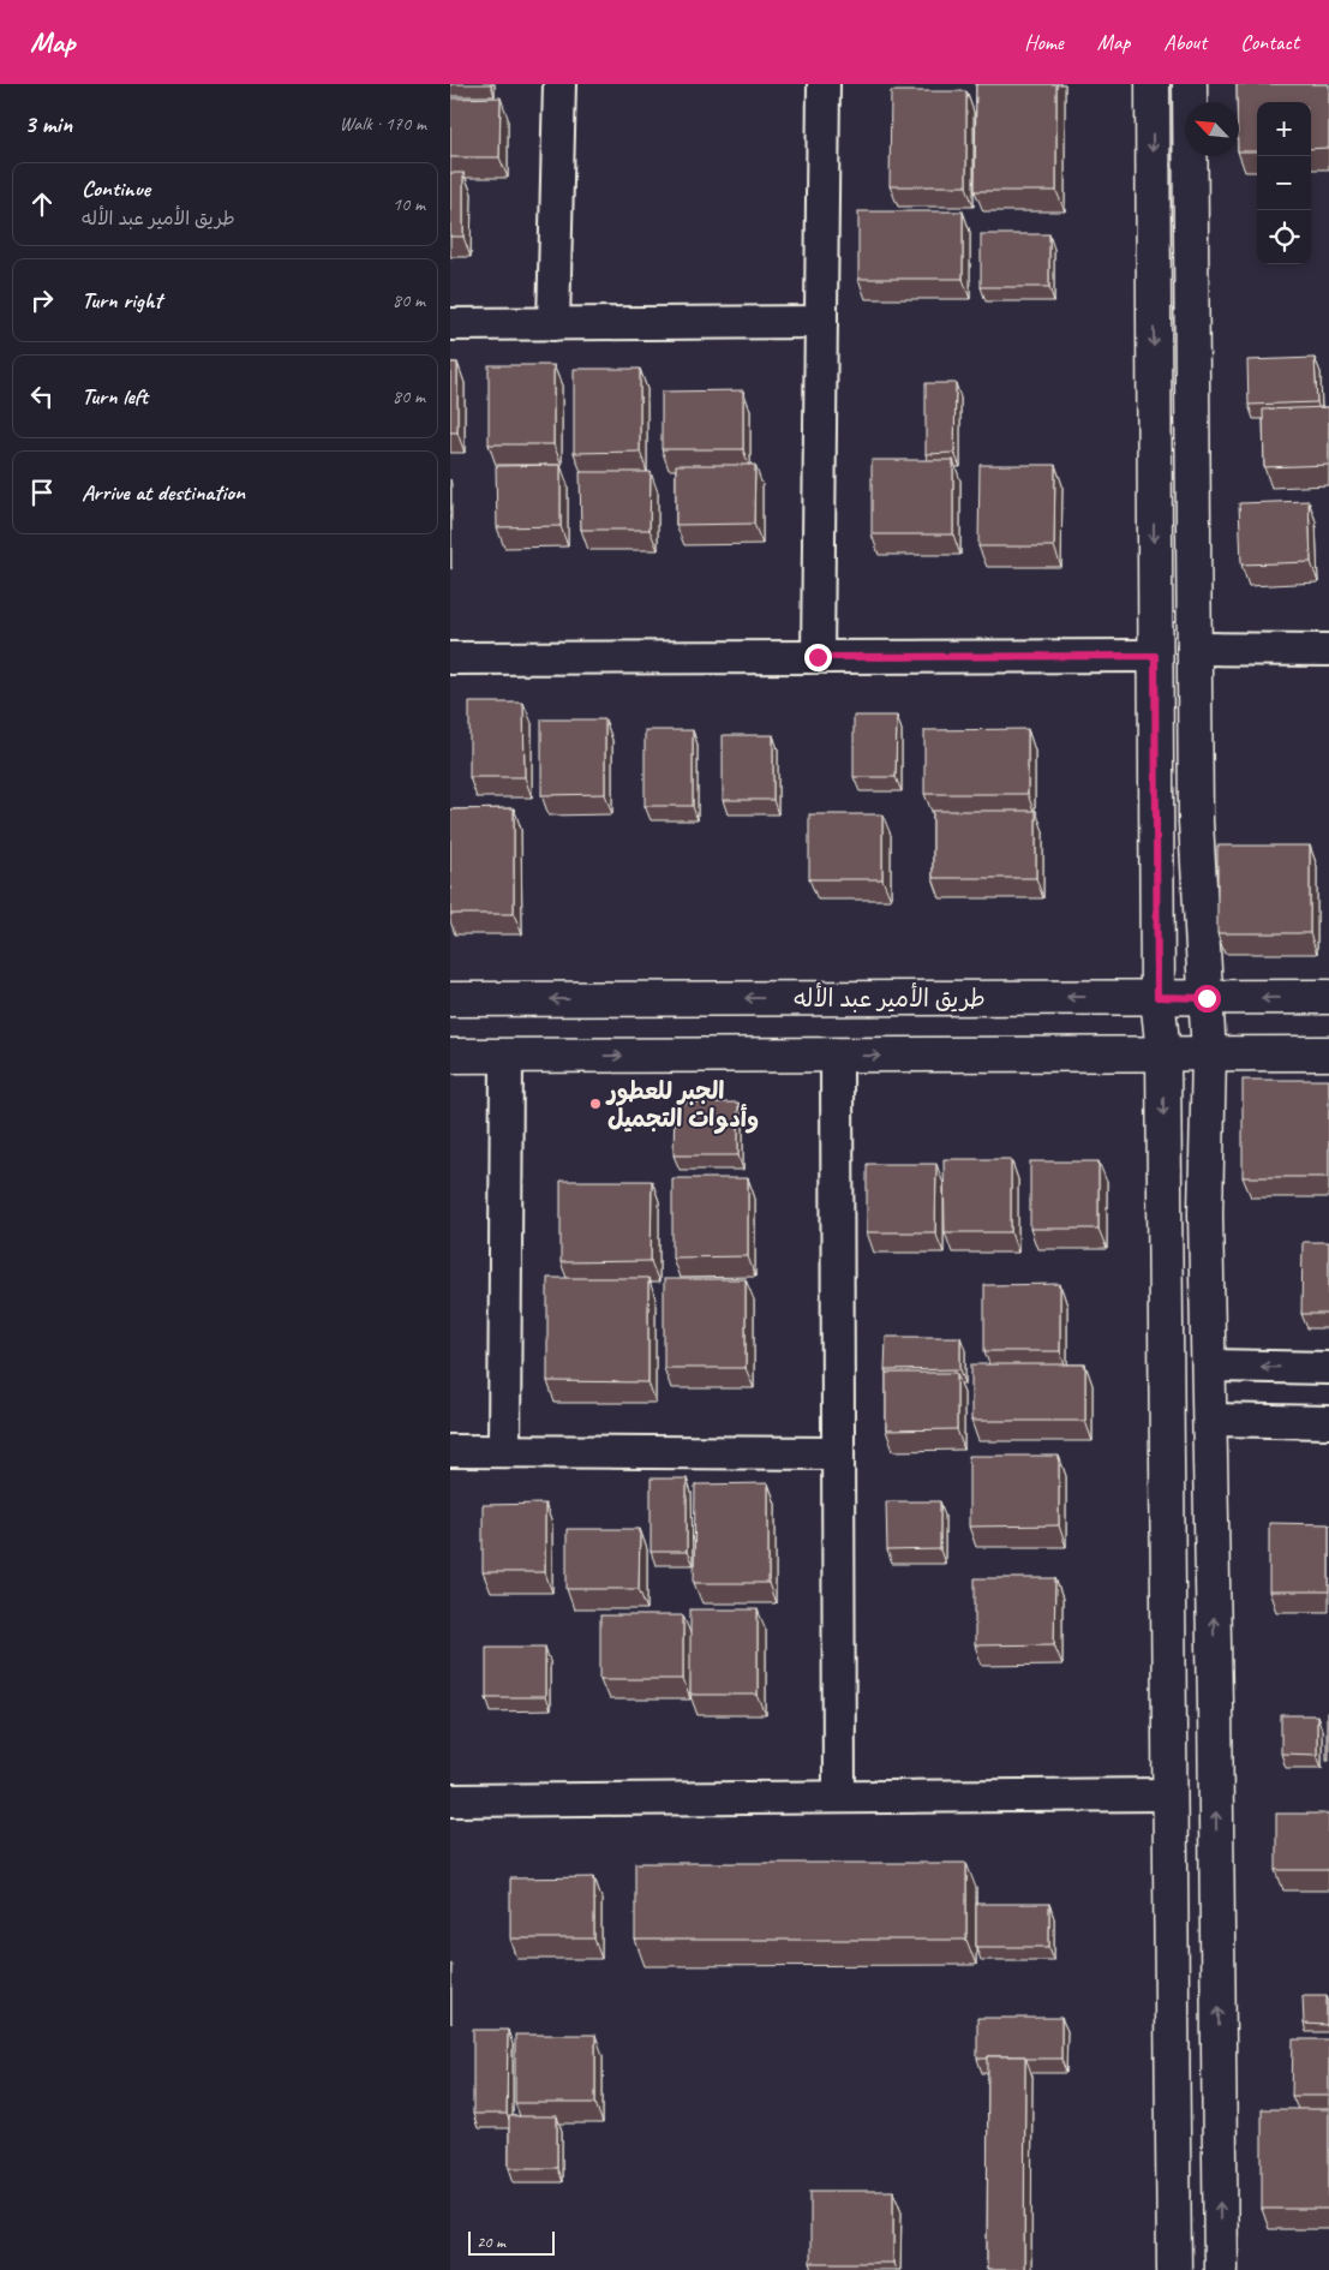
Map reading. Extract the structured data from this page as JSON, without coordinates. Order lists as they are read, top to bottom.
{
  "streets": {
    "street": ["طريق الأمير عبد الأله"]
  },
  "places": ["الجبر للعطور وأدوات التجميل"],
  "scale_bar": "20 m",
  "north": "top left",
  "page": {
    "header": "Map",
    "nav": [
      "Home",
      "Map",
      "About",
      "Contact"
    ],
    "heading": ["3 min", "Walk · 170 m"],
    "map_buttons": ["+", "−"],
    "list": [
      ["Continue", "طريق الأمير عبد الأله", "10 m"],
      ["Turn right", "80 m"],
      ["Turn left", "80 m"],
      "Arrive at destination"
    ],
    "scale": "20 m"
  }
}
